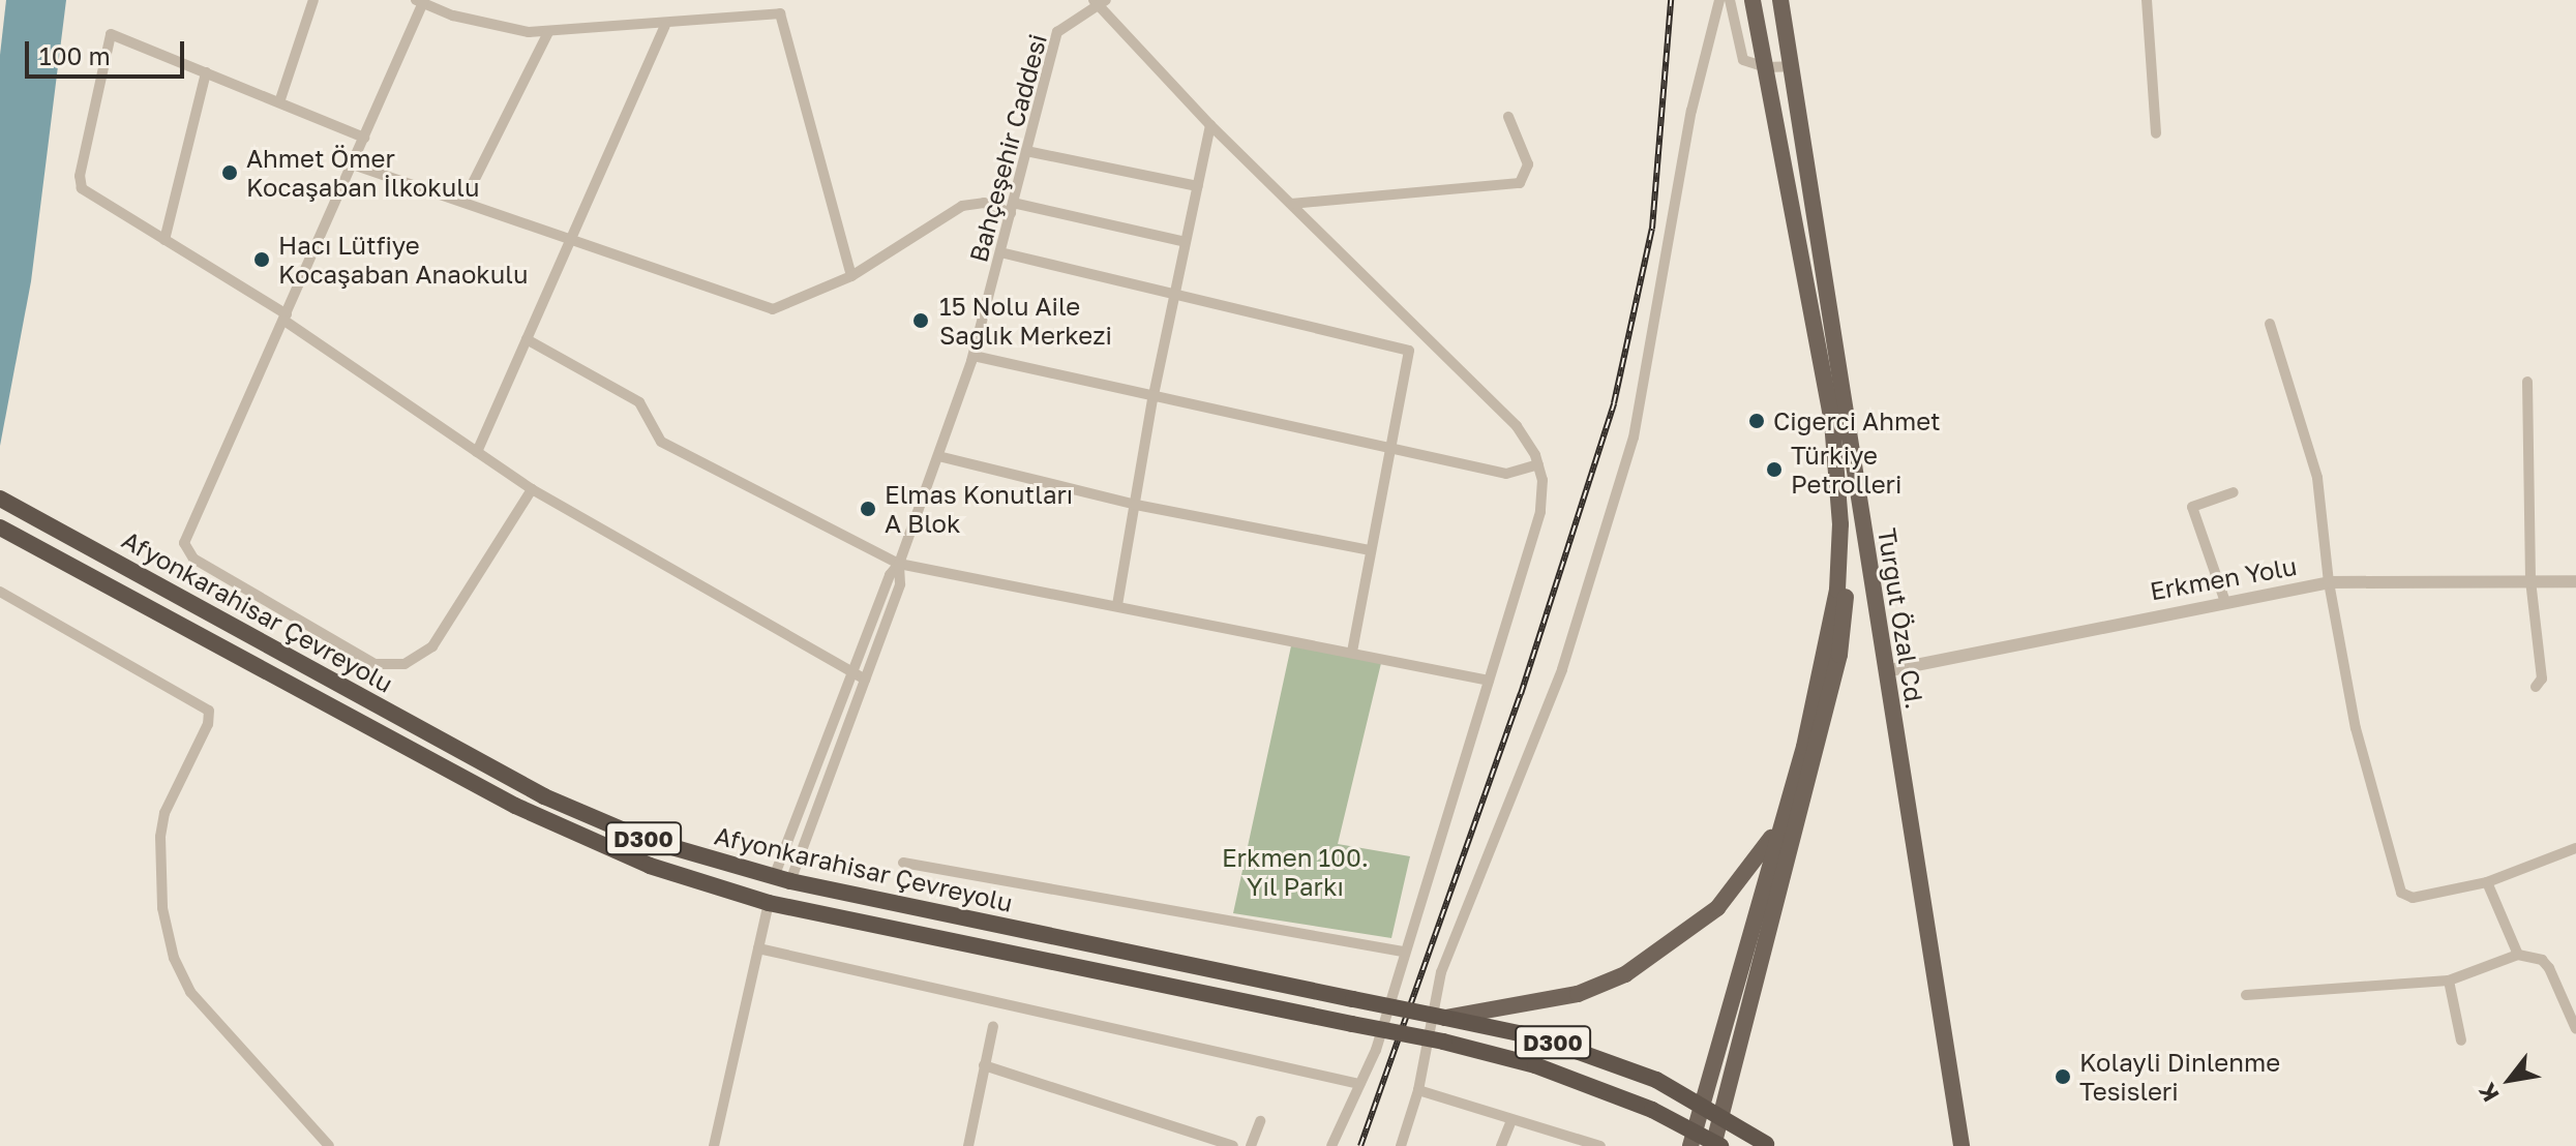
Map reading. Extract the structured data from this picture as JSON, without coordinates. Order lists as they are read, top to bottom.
{
  "streets": {
    "highway": ["Afyonkarahisar Çevreyolu", "D300"],
    "main road": ["Turgut Özal Cd."],
    "street": ["Bahçeşehir Caddesi", "Erkmen Yolu"]
  },
  "crossings": [
    ["Bahçeşehir Caddesi", "Afyonkarahisar Çevreyolu"],
    ["Erkmen Yolu", "Turgut Özal Cd."]
  ],
  "parks": ["Erkmen 100. Yıl Parkı"],
  "places": [
    "Ahmet Ömer Kocaşaban İlkokulu",
    "Hacı Lütfiye Kocaşaban Anaokulu",
    "15 Nolu Aile Sağlık Merkezi",
    "Ciğerci Ahmet",
    "Türkiye Petrolleri",
    "Elmas Konutları A Blok",
    "Kolayli Dinlenme Tesisleri"
  ],
  "scale_bar": "100 m",
  "north": "bottom left"
}
